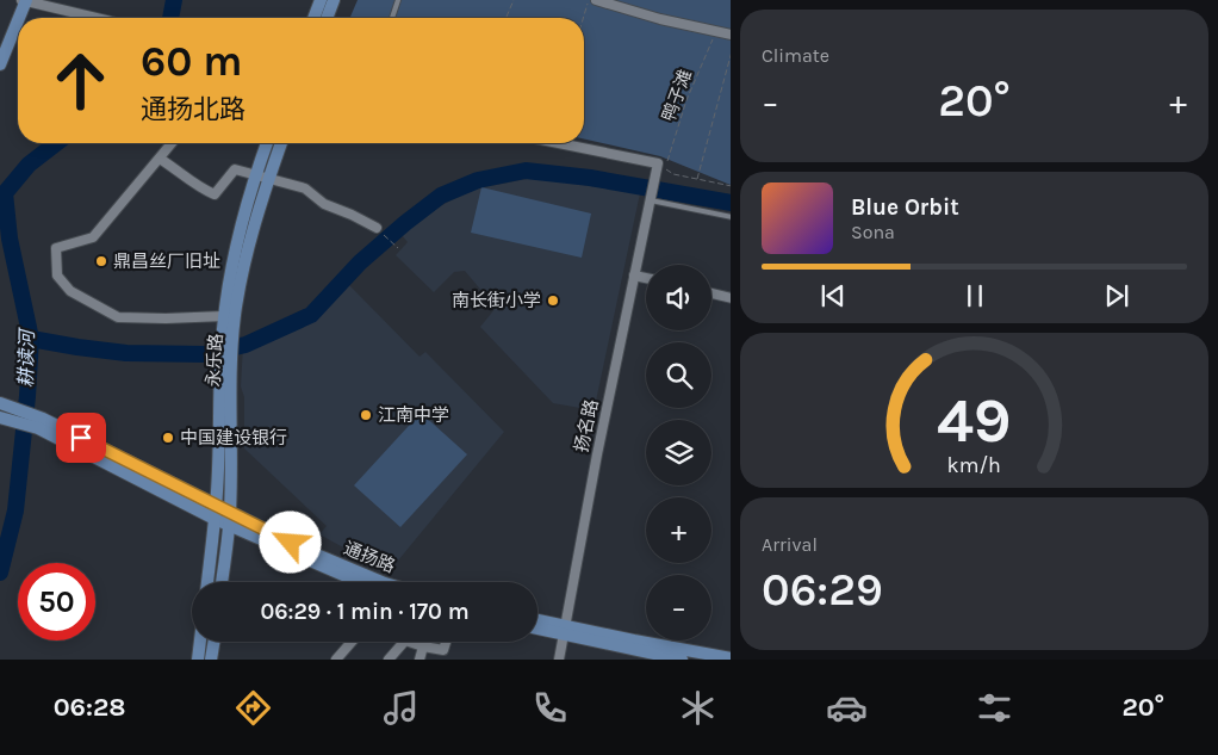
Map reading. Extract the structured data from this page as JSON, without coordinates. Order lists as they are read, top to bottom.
{
  "streets": {
    "main road": ["永乐路", "通扬路"],
    "street": ["扬名路"],
    "path": ["鸭子滩"]
  },
  "crossings": [
    ["鸭子滩", "扬名路"],
    ["永乐路", "通扬路"]
  ],
  "water": ["耕读河"],
  "places": [
    "鼎昌丝厂旧址",
    "南长街小学",
    "江南中学",
    "中国建设银行"
  ],
  "page": {
    "tile": [
      "Climate",
      ["Arrival", "06:29"]
    ],
    "turn": ["60 m", "通扬北路"],
    "heat": ["−", "20°", "+"],
    "song": ["Blue Orbit", "Sona"],
    "map_buttons": ["+", "−"],
    "limit": "50",
    "trip": "06:29 · 1 min · 170 m",
    "tabs": ["06:28", "20°"],
    "gauge": ["49", "km/h"]
  }
}
